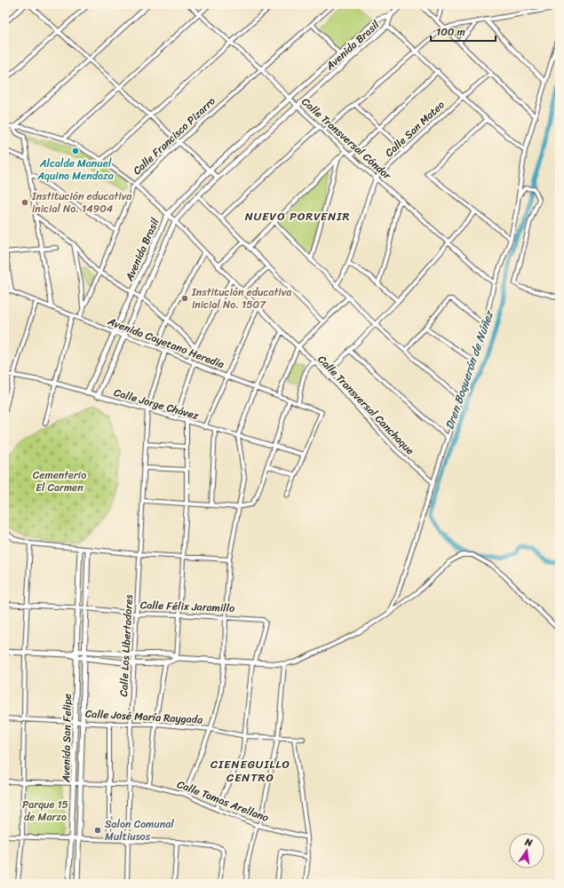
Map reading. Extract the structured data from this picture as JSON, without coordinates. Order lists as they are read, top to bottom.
{
  "streets": {
    "street": [
      "Avenida Brasil",
      "Calle San Mateo",
      "Calle Francisco Pizarro",
      "Calle Transversal Cóndor",
      "Avenida Cayetano Heredia",
      "Calle Jorge Chávez",
      "Calle Transversal Canchaque",
      "Calle Félix Jaramillo",
      "Calle Los Libertadores",
      "Calle José María Raygada",
      "Avenida San Felipe",
      "Calle Tomas Arellano"
    ]
  },
  "crossings": [
    ["Avenida Brasil", "Calle Transversal Cóndor"],
    ["Avenida Brasil", "Avenida Cayetano Heredia"],
    ["Avenida Brasil", "Calle Jorge Chávez"],
    ["Avenida Brasil", "Calle Transversal Canchaque"],
    ["Calle San Mateo", "Calle Transversal Cóndor"],
    ["Calle Francisco Pizarro", "Calle Transversal Cóndor"],
    ["Calle Francisco Pizarro", "Avenida Cayetano Heredia"],
    ["Calle Francisco Pizarro", "Calle Transversal Canchaque"],
    ["Avenida Cayetano Heredia", "Calle Jorge Chávez"],
    ["Avenida Cayetano Heredia", "Calle Los Libertadores"],
    ["Calle Jorge Chávez", "Calle Los Libertadores"],
    ["Calle Félix Jaramillo", "Calle Los Libertadores"],
    ["Calle Félix Jaramillo", "Avenida San Felipe"],
    ["Calle Los Libertadores", "Calle José María Raygada"],
    ["Calle Los Libertadores", "Calle Tomas Arellano"],
    ["Calle José María Raygada", "Avenida San Felipe"],
    ["Avenida San Felipe", "Calle Tomas Arellano"]
  ],
  "districts": ["NUEVO PORVENIR", "CIENEGUILLO CENTRO"],
  "water": ["Dren Boquerón de Núñez"],
  "parks": ["Cementerio El Carmen", "Parque 15 de Marzo"],
  "places": [
    "Alcalde Manuel Aquino Mendoza",
    "Institución educativa inicial No. 14904",
    "Institución educativa inicial No. 1507",
    "Salon Comunal Multiusos"
  ],
  "scale_bar": "100 m",
  "north": "top"
}
